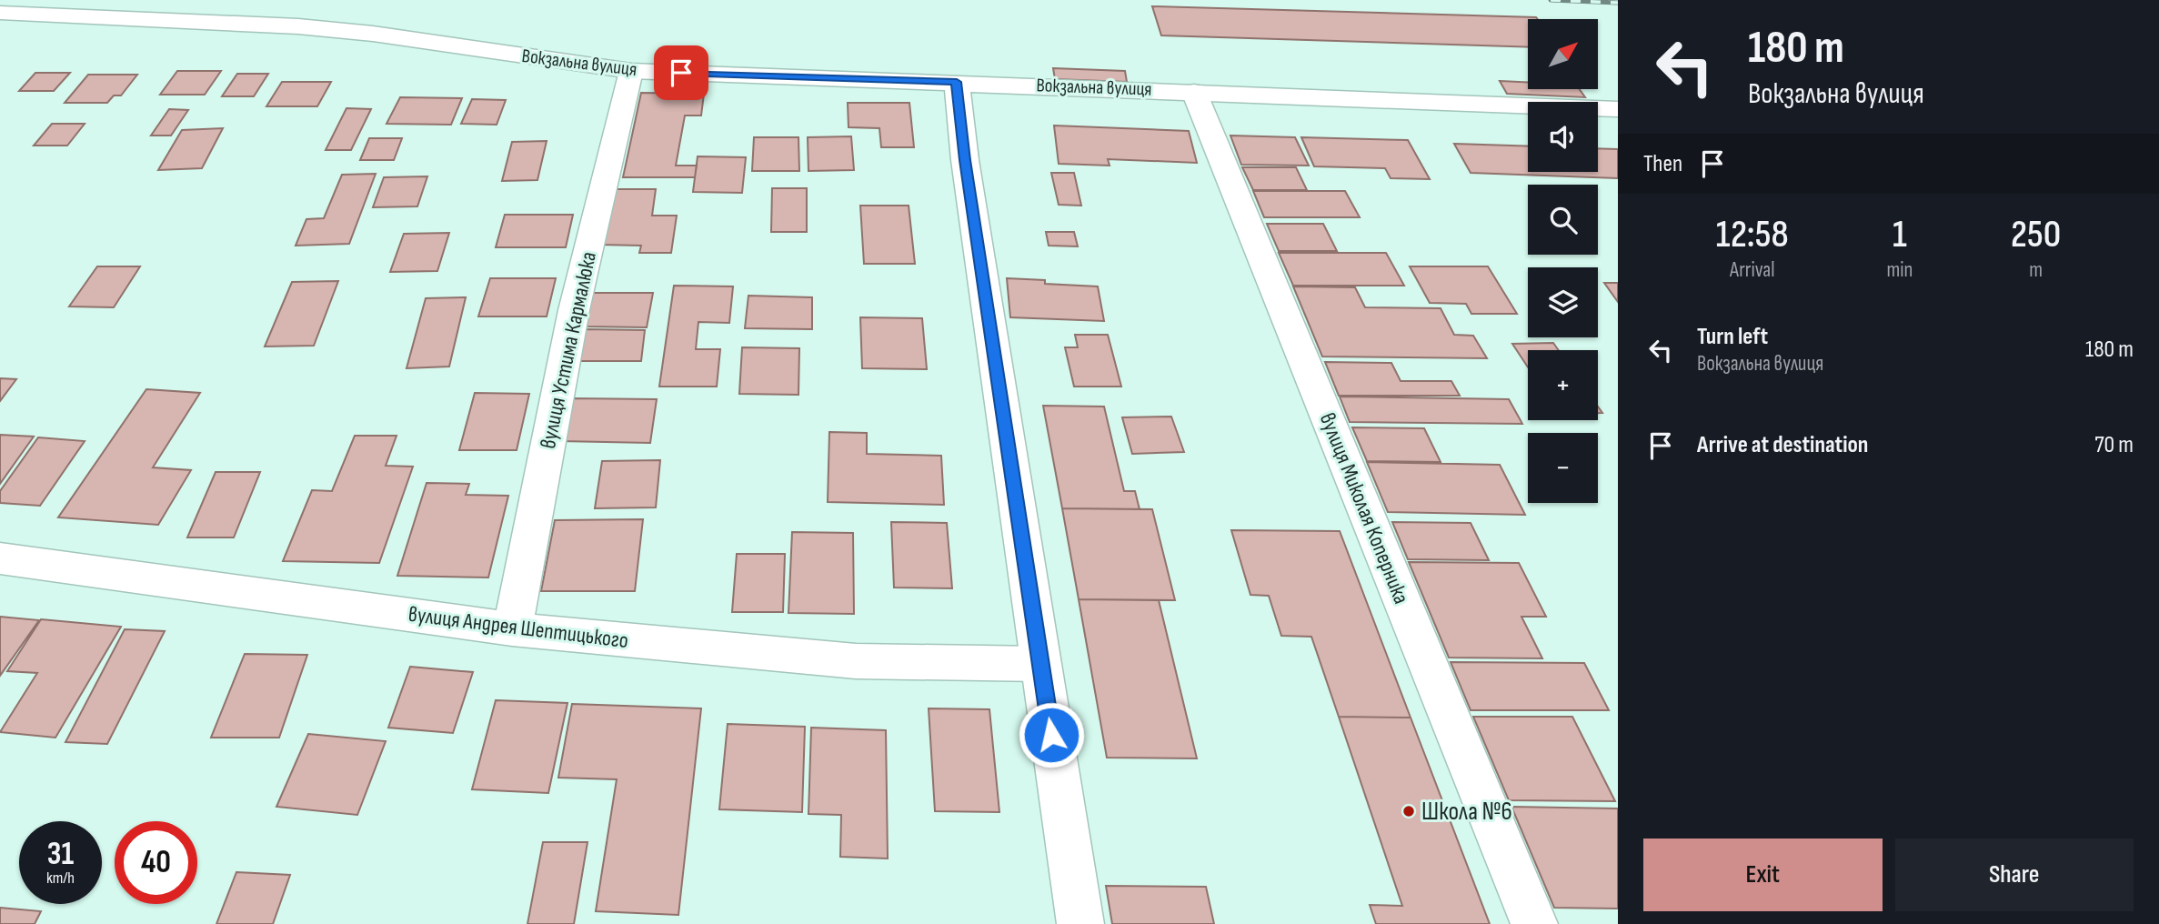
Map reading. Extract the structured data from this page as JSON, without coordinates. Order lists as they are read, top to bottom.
{
  "streets": {
    "street": [
      "Вокзальна вулиця",
      "вулиця Устима Кармалюка",
      "вулиця Миколая Коперника",
      "вулиця Андрея Шептицького"
    ]
  },
  "crossings": [
    ["Вокзальна вулиця", "вулиця Устима Кармалюка"],
    ["Вокзальна вулиця", "вулиця Миколая Коперника"],
    ["вулиця Устима Кармалюка", "вулиця Андрея Шептицького"]
  ],
  "places": ["Школа №6"],
  "north": "top right",
  "page": {
    "turn": ["180 m", "Вокзальна вулиця"],
    "map_buttons": ["+", "−"],
    "then": "Then",
    "eta": [
      "12:58",
      "Arrival",
      "1",
      "min",
      "250",
      "m"
    ],
    "list": [
      {
        "name": "Turn left",
        "note": "Вокзальна вулиця",
        "value": "180 m"
      },
      {
        "name": "Arrive at destination",
        "value": "70 m"
      }
    ],
    "speed": "31 km/h",
    "limit": "40",
    "buttons": ["Exit", "Share"]
  }
}
